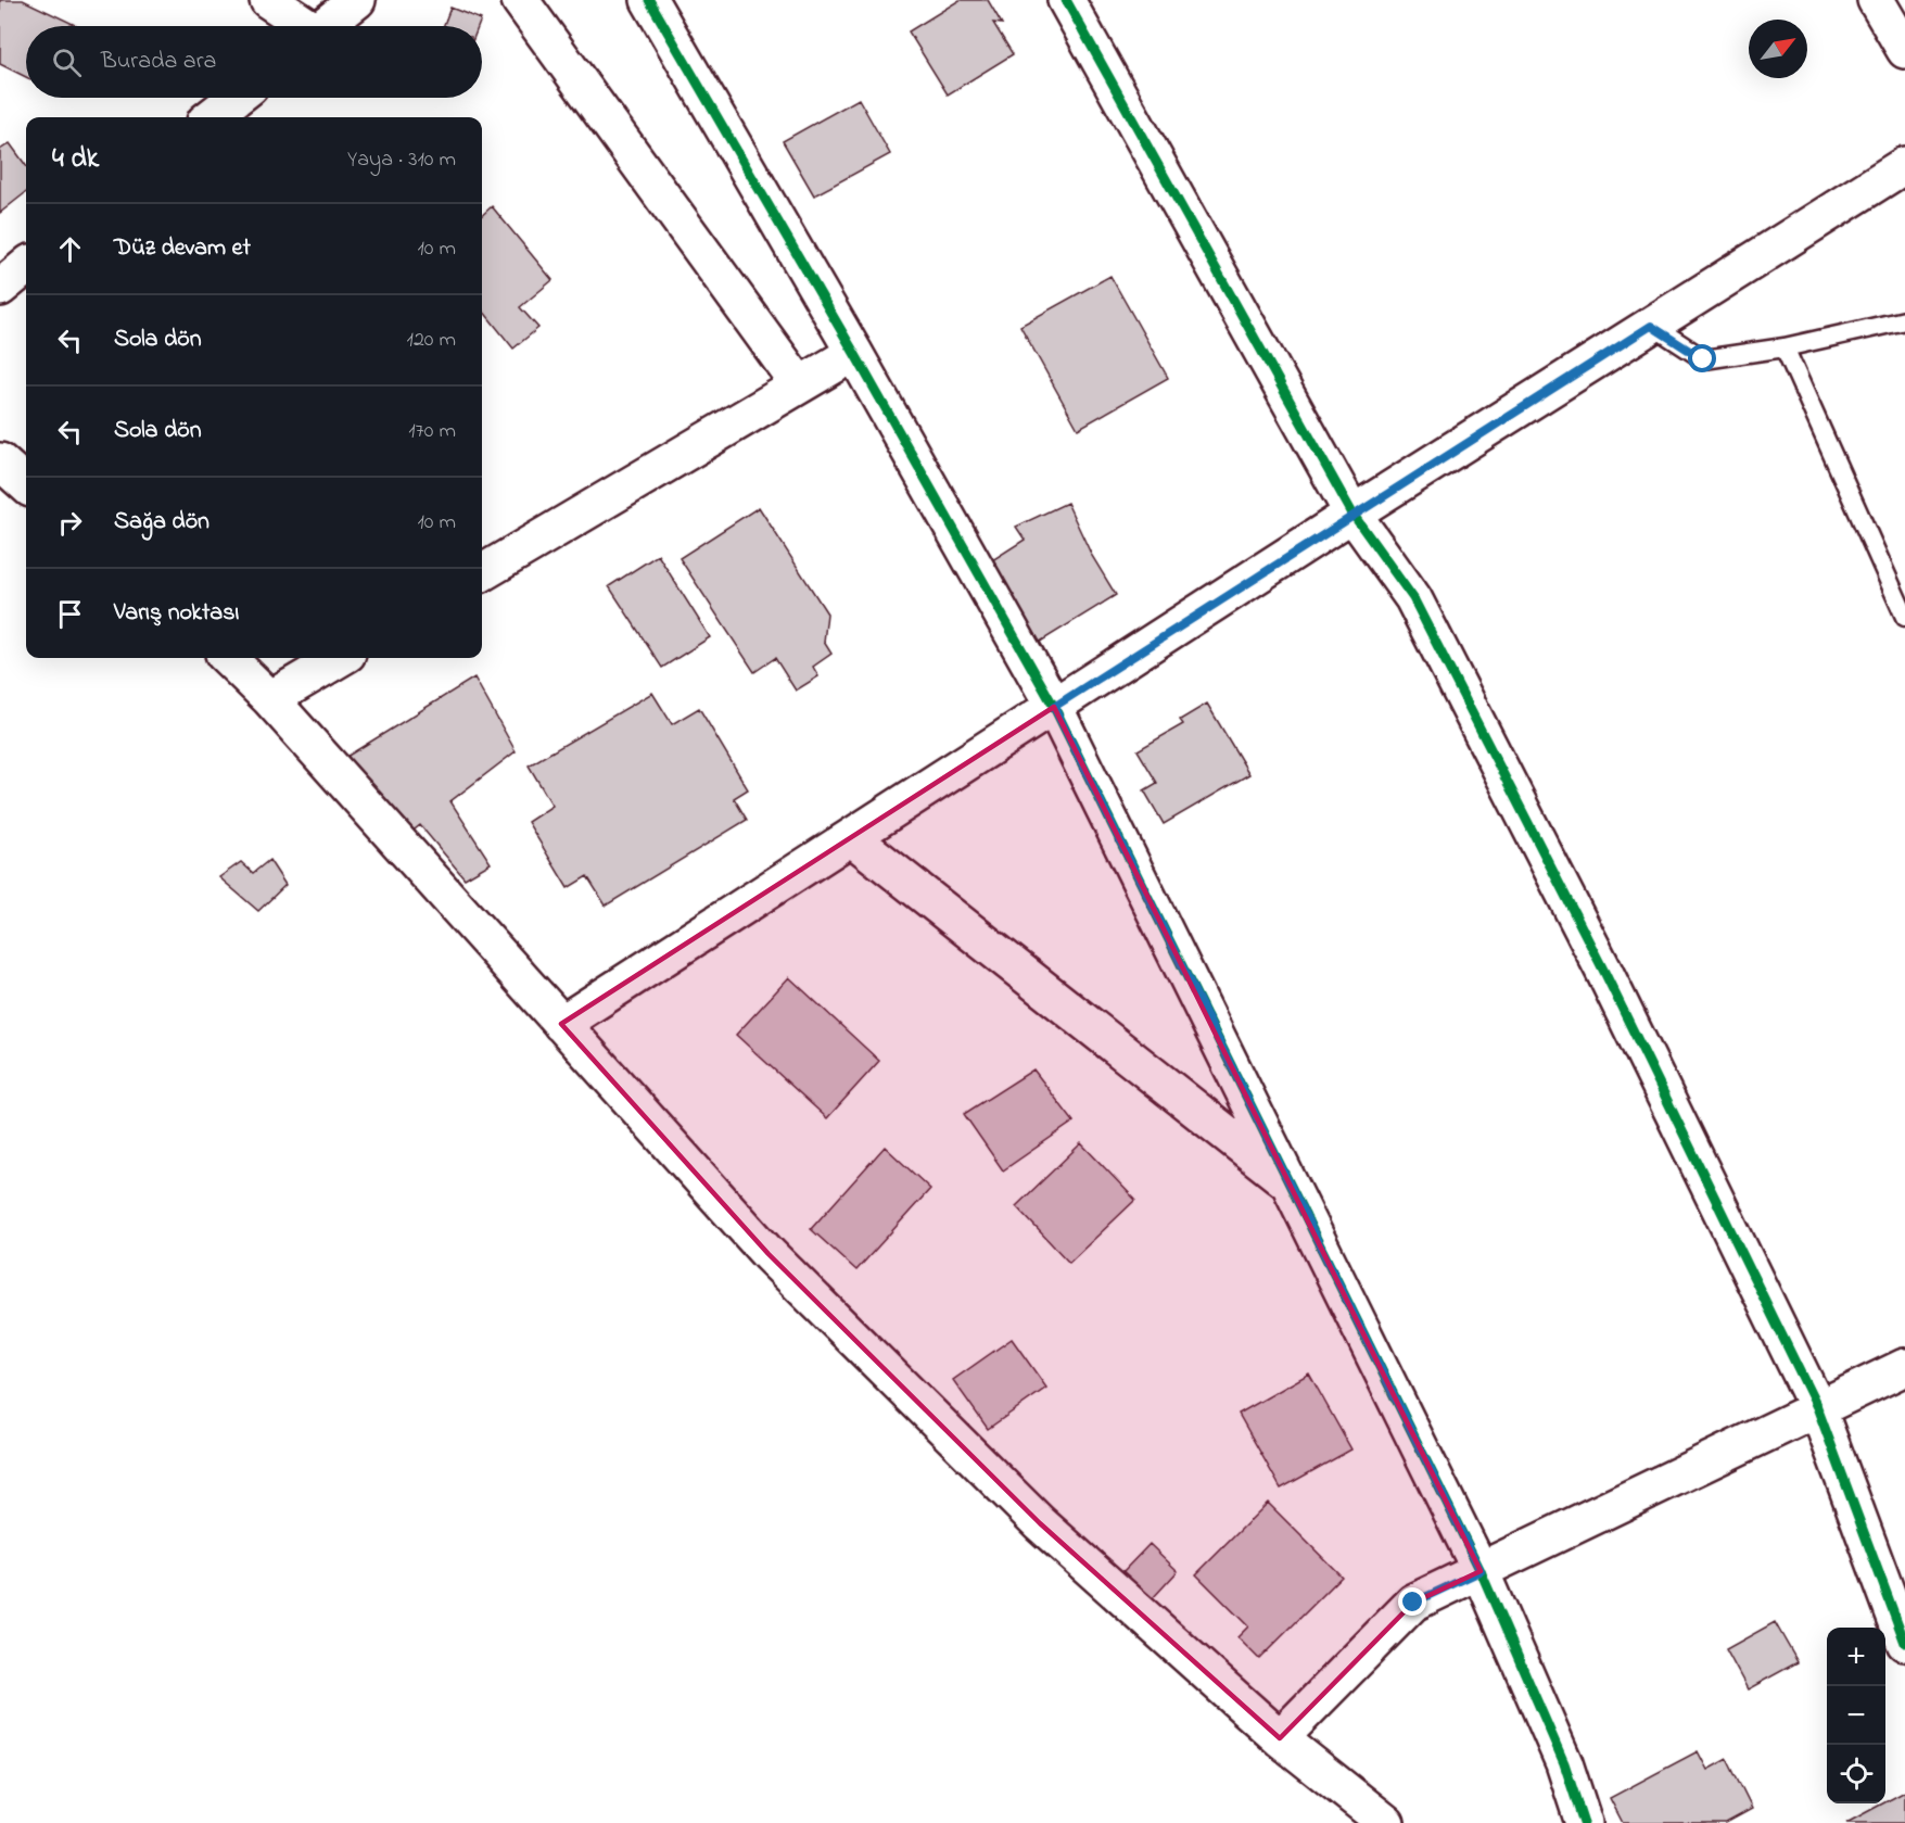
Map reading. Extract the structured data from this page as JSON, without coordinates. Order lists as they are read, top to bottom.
{
  "north": "top right",
  "page": {
    "search": "Burada ara",
    "heading": ["4 dk", "Yaya · 310 m"],
    "list": [
      ["Düz devam et", "10 m"],
      ["Sola dön", "120 m"],
      ["Sola dön", "170 m"],
      ["Sağa dön", "10 m"],
      "Varış noktası"
    ],
    "map_buttons": ["+", "−"]
  }
}
